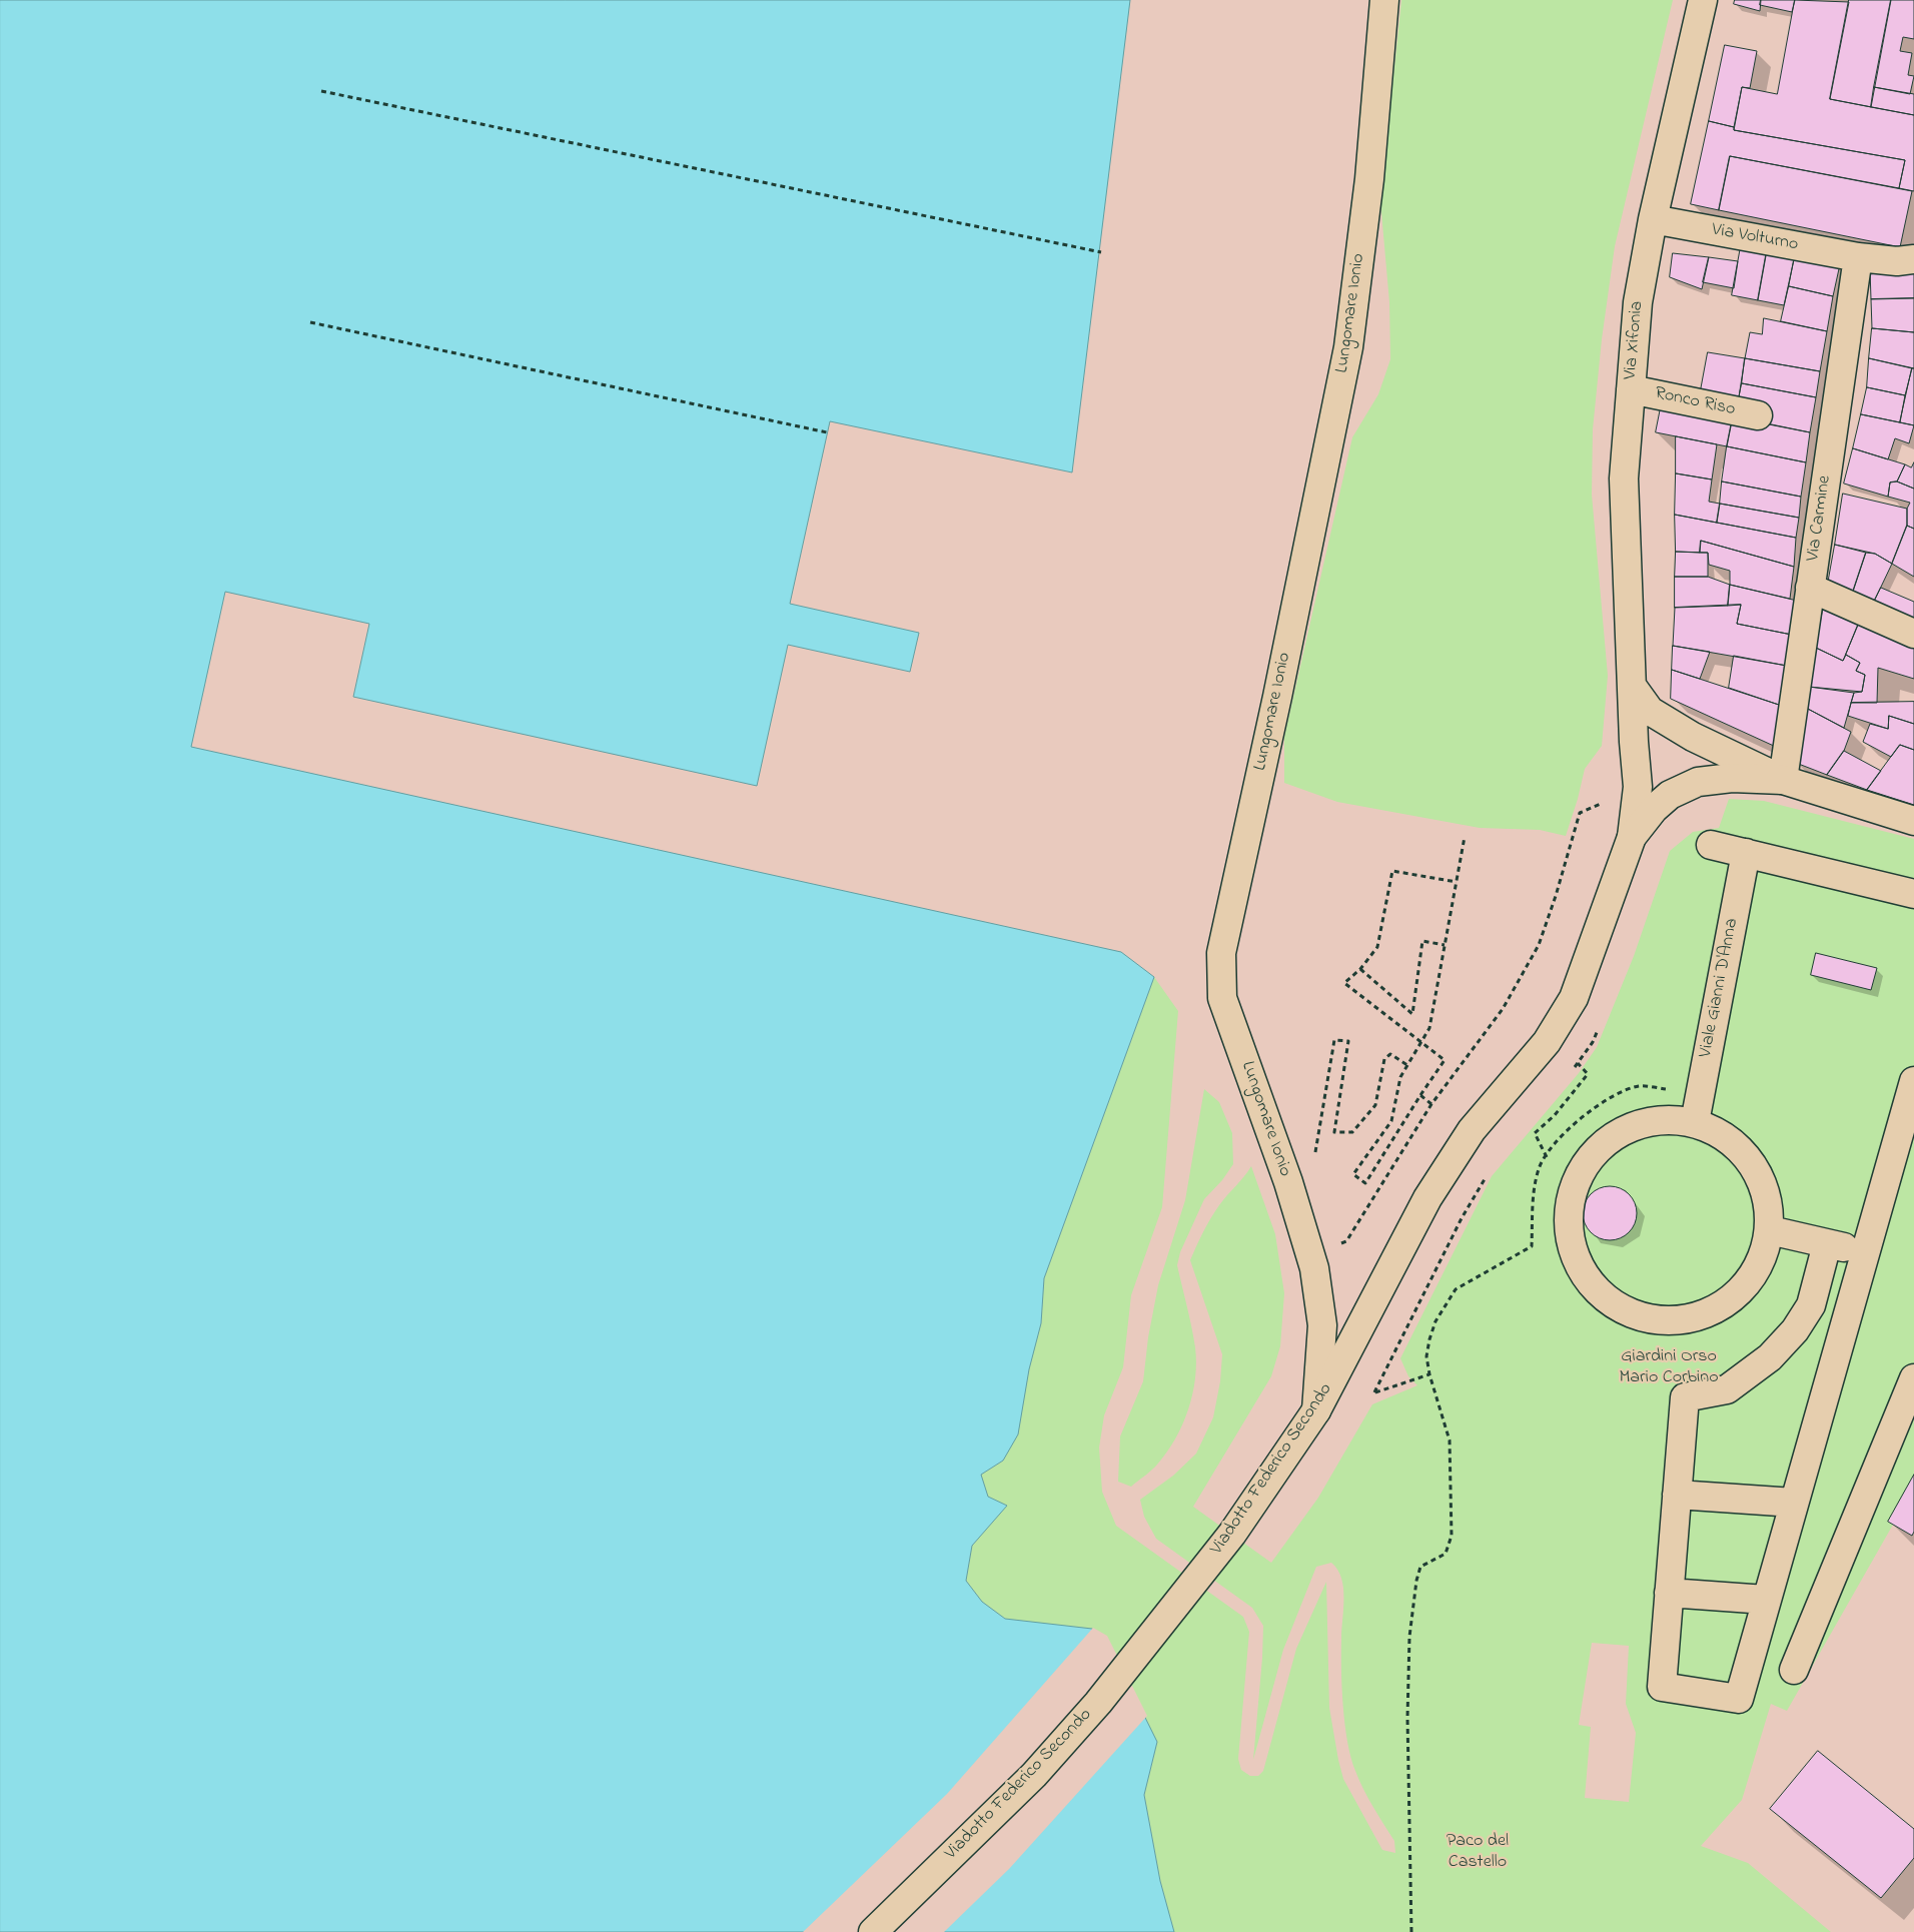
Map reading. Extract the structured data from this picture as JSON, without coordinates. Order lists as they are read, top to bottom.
{
  "streets": {
    "street": [
      "Via Volturno",
      "Lungomare Ionio",
      "Via Xifonia",
      "Ronco Riso",
      "Via Carmine",
      "Viale Gianni D'Anna",
      "Viadotto Federico Secondo"
    ]
  },
  "crossings": [
    ["Via Volturno", "Via Xifonia"],
    ["Via Volturno", "Via Carmine"],
    ["Lungomare Ionio", "Viadotto Federico Secondo"],
    ["Via Xifonia", "Ronco Riso"],
    ["Via Xifonia", "Viadotto Federico Secondo"]
  ],
  "parks": ["Giardini Orso Mario Corbino", "Paco del Castello"]
}
